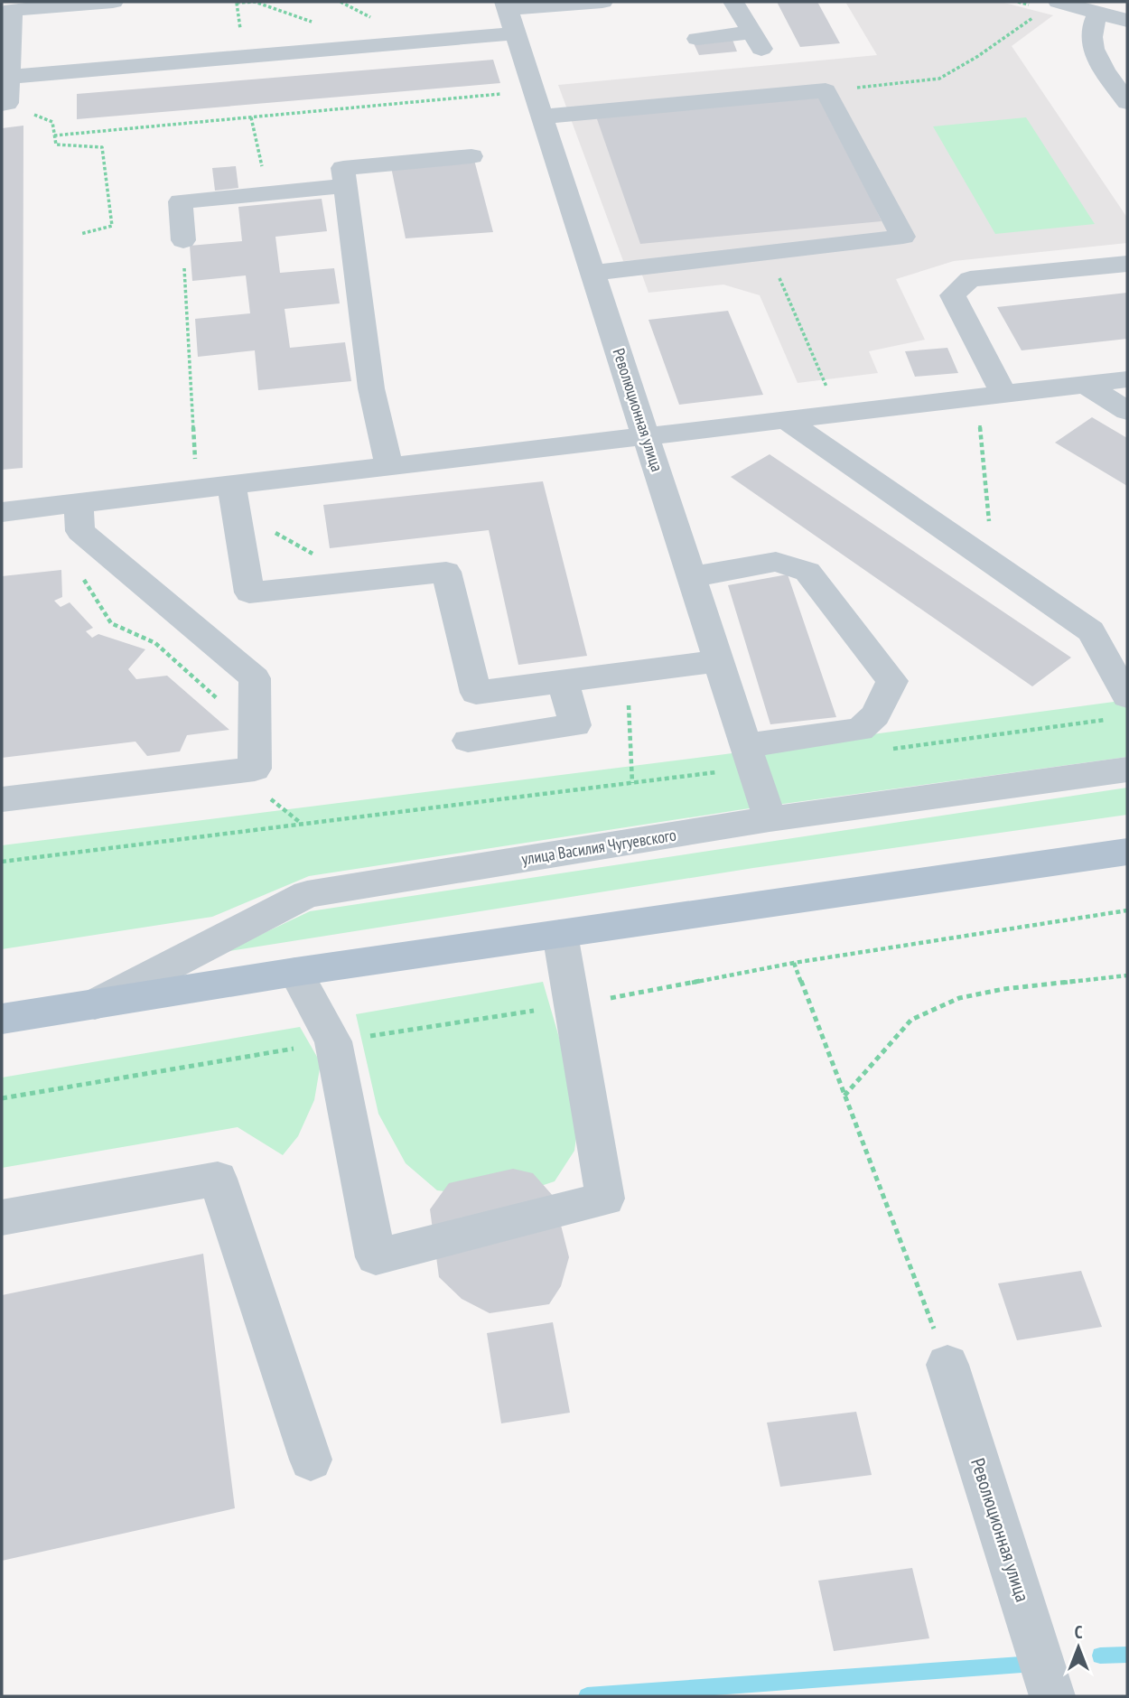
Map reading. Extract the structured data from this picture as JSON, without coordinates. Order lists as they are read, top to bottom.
{
  "streets": {
    "main road": ["улица Василия Чугуевского"],
    "street": ["Революционная улица"]
  },
  "crossings": [
    ["Революционная улица", "улица Василия Чугуевского"]
  ],
  "north": "top"
}
